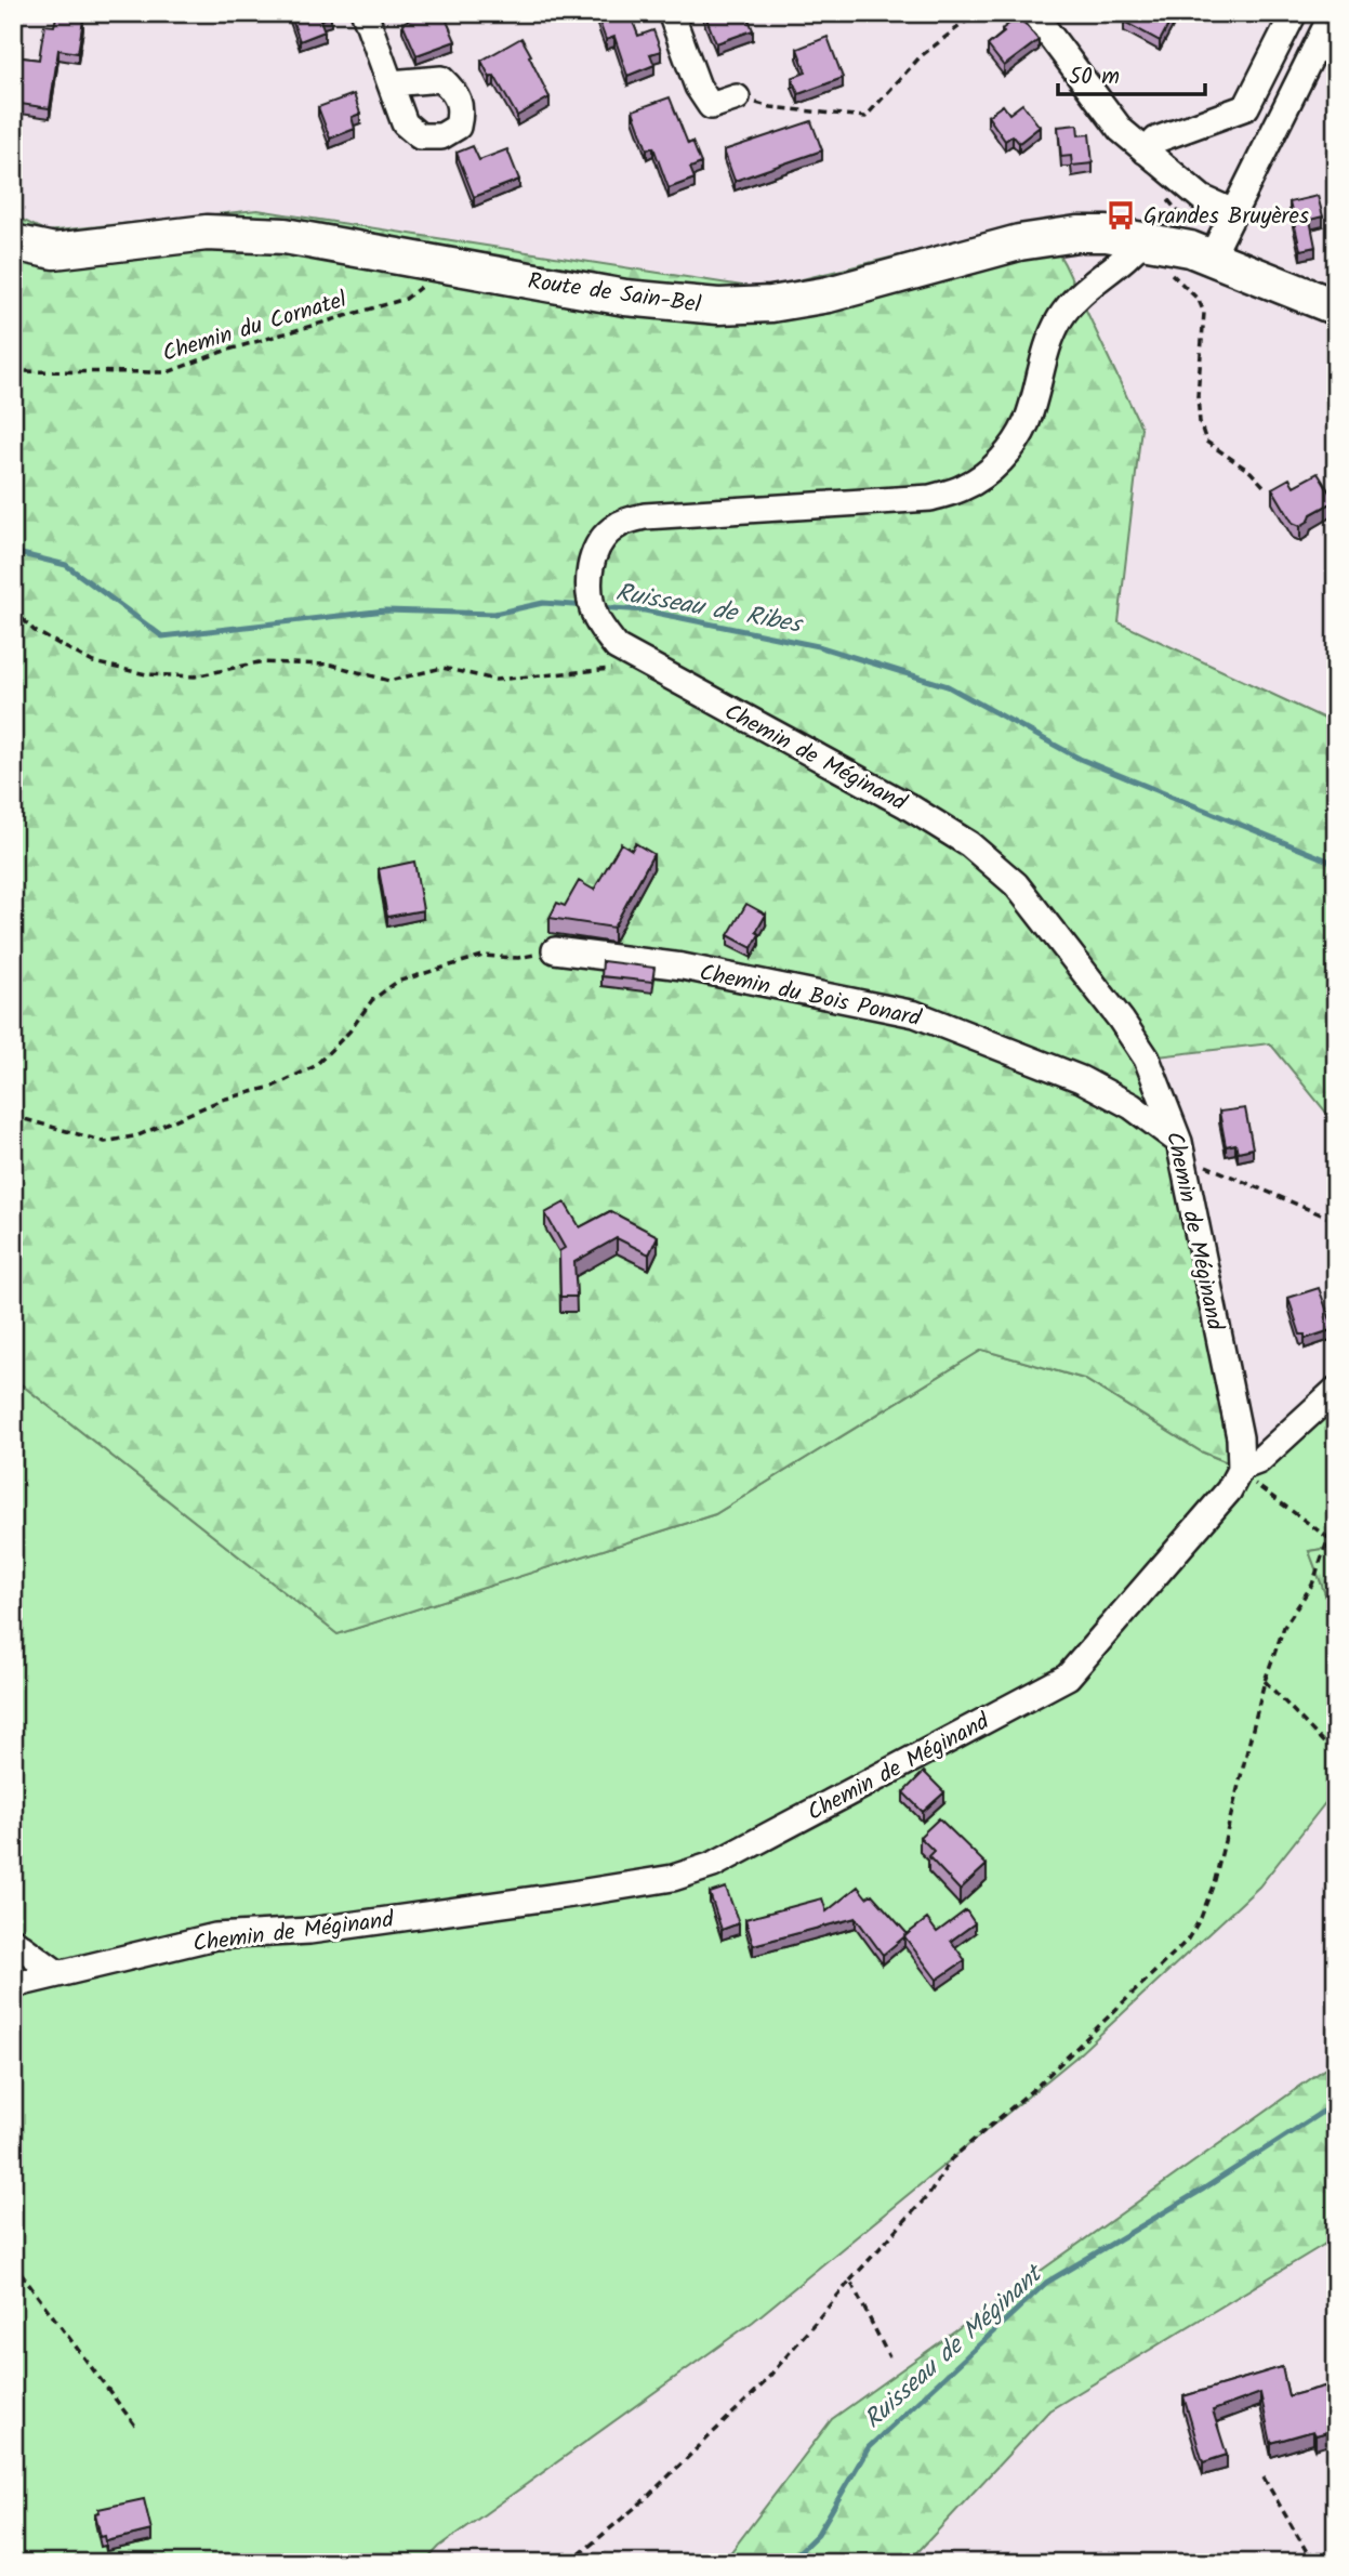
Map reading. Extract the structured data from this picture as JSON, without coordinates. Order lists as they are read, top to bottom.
{
  "streets": {
    "main road": ["Route de Sain-Bel"],
    "street": ["Chemin de Méginand", "Chemin du Bois Ponard"],
    "path": ["Chemin du Cornatel"]
  },
  "crossings": [
    ["Route de Sain-Bel", "Chemin du Cornatel"],
    ["Route de Sain-Bel", "Chemin de Méginand"],
    ["Chemin de Méginand", "Chemin du Bois Ponard"]
  ],
  "water": ["Ruisseau de Ribes", "Ruisseau de Méginant"],
  "places": {
    "bus stop": ["Grandes Bruyères"]
  },
  "scale_bar": "50 m"
}
